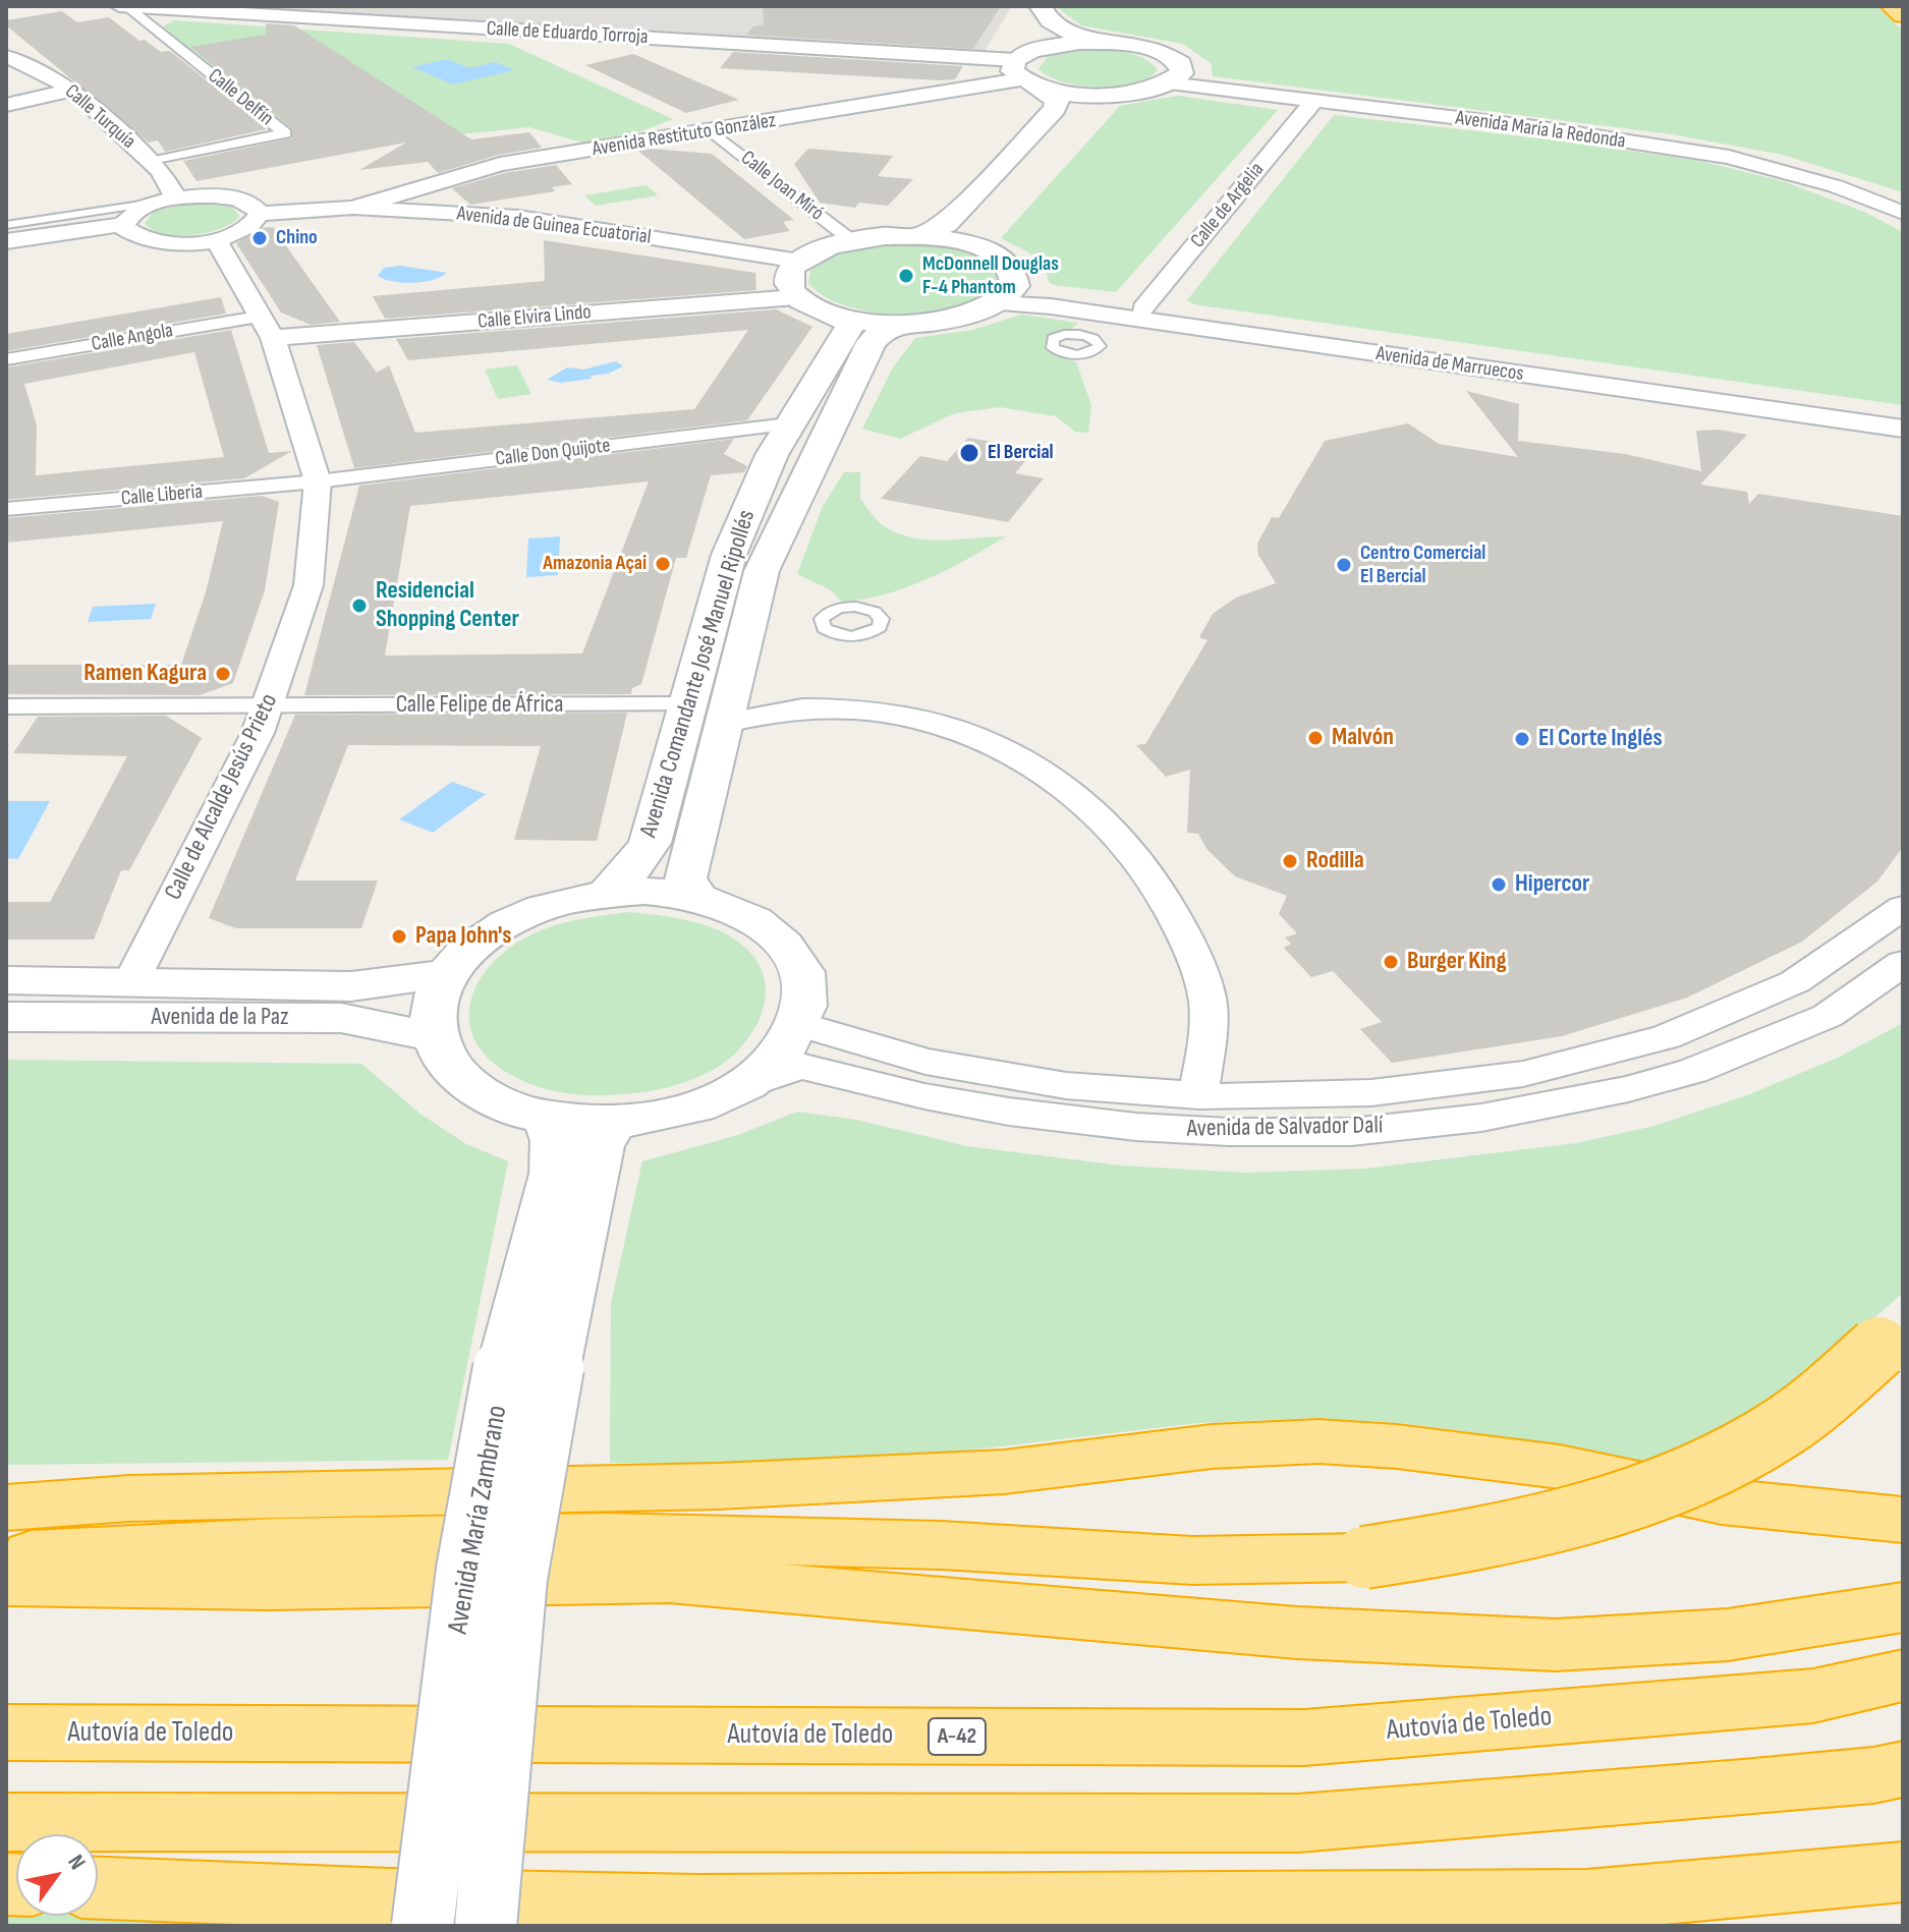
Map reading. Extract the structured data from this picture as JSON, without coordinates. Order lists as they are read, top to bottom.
{
  "streets": {
    "highway": ["Autovía de Toledo", "A-42"],
    "street": [
      "Calle de Eduardo Torroja",
      "Calle Delfín",
      "Calle Turquía",
      "Avenida María la Redonda",
      "Avenida Restituto González",
      "Calle Joan Miró",
      "Calle de Argelia",
      "Avenida de Guinea Ecuatorial",
      "Calle Elvira Lindo",
      "Calle Angola",
      "Avenida de Marruecos",
      "Calle Don Quijote",
      "Calle Liberia",
      "Avenida Comandante José Manuel Ripollés",
      "Calle Felipe de África",
      "Calle de Alcalde Jesús Prieto",
      "Avenida de la Paz",
      "Avenida de Salvador Dalí",
      "Avenida María Zambrano"
    ]
  },
  "crossings": [
    ["Calle de Eduardo Torroja", "Calle Delfín"],
    ["Calle de Eduardo Torroja", "Avenida Restituto González"],
    ["Calle Delfín", "Calle Turquía"],
    ["Avenida María la Redonda", "Calle de Argelia"],
    ["Avenida Restituto González", "Calle Joan Miró"],
    ["Avenida Restituto González", "Avenida de Guinea Ecuatorial"],
    ["Calle de Argelia", "Avenida de Marruecos"],
    ["Calle Elvira Lindo", "Calle Angola"],
    ["Calle Elvira Lindo", "Calle de Alcalde Jesús Prieto"],
    ["Calle Angola", "Calle de Alcalde Jesús Prieto"],
    ["Calle Don Quijote", "Calle Liberia"],
    ["Calle Don Quijote", "Avenida Comandante José Manuel Ripollés"],
    ["Calle Don Quijote", "Calle de Alcalde Jesús Prieto"],
    ["Calle Liberia", "Calle de Alcalde Jesús Prieto"],
    ["Avenida Comandante José Manuel Ripollés", "Calle Felipe de África"],
    ["Calle Felipe de África", "Calle de Alcalde Jesús Prieto"]
  ],
  "places": [
    "Chino",
    "McDonnell Douglas F-4 Phantom",
    "El Bercial",
    "Amazonia Açai",
    "Centro Comercial El Bercial",
    "Residencial Shopping Center",
    "Ramen Kagura",
    "Malvón",
    "El Corte Inglés",
    "Rodilla",
    "Hipercor",
    "Papa John's",
    "Burger King"
  ],
  "north": "top right"
}
